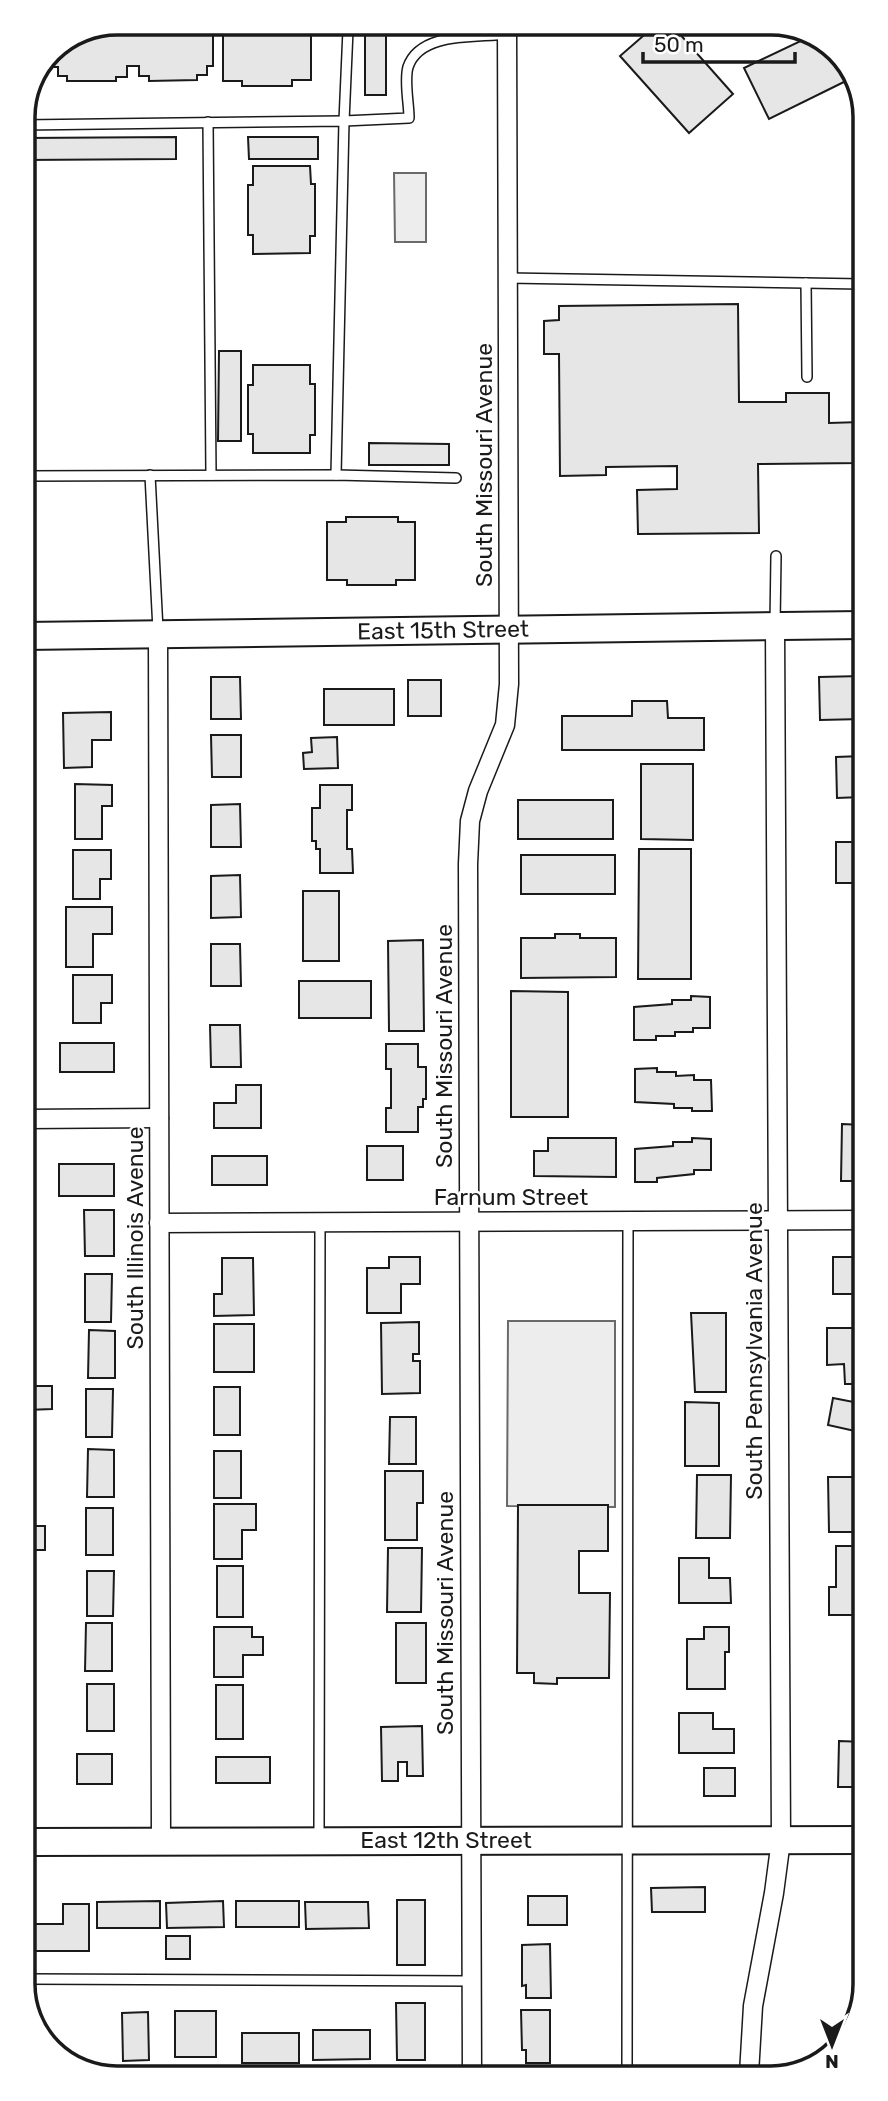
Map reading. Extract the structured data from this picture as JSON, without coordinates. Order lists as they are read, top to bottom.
{
  "streets": {
    "street": [
      "South Missouri Avenue",
      "East 15th Street",
      "Farnum Street",
      "South Illinois Avenue",
      "South Pennsylvania Avenue",
      "East 12th Street"
    ]
  },
  "crossings": [
    ["South Missouri Avenue", "East 15th Street"],
    ["South Missouri Avenue", "Farnum Street"],
    ["South Missouri Avenue", "East 12th Street"],
    ["East 15th Street", "South Illinois Avenue"],
    ["East 15th Street", "South Pennsylvania Avenue"],
    ["Farnum Street", "South Illinois Avenue"],
    ["Farnum Street", "South Pennsylvania Avenue"],
    ["South Illinois Avenue", "East 12th Street"],
    ["South Pennsylvania Avenue", "East 12th Street"]
  ],
  "scale_bar": "50 m",
  "north": "bottom"
}
